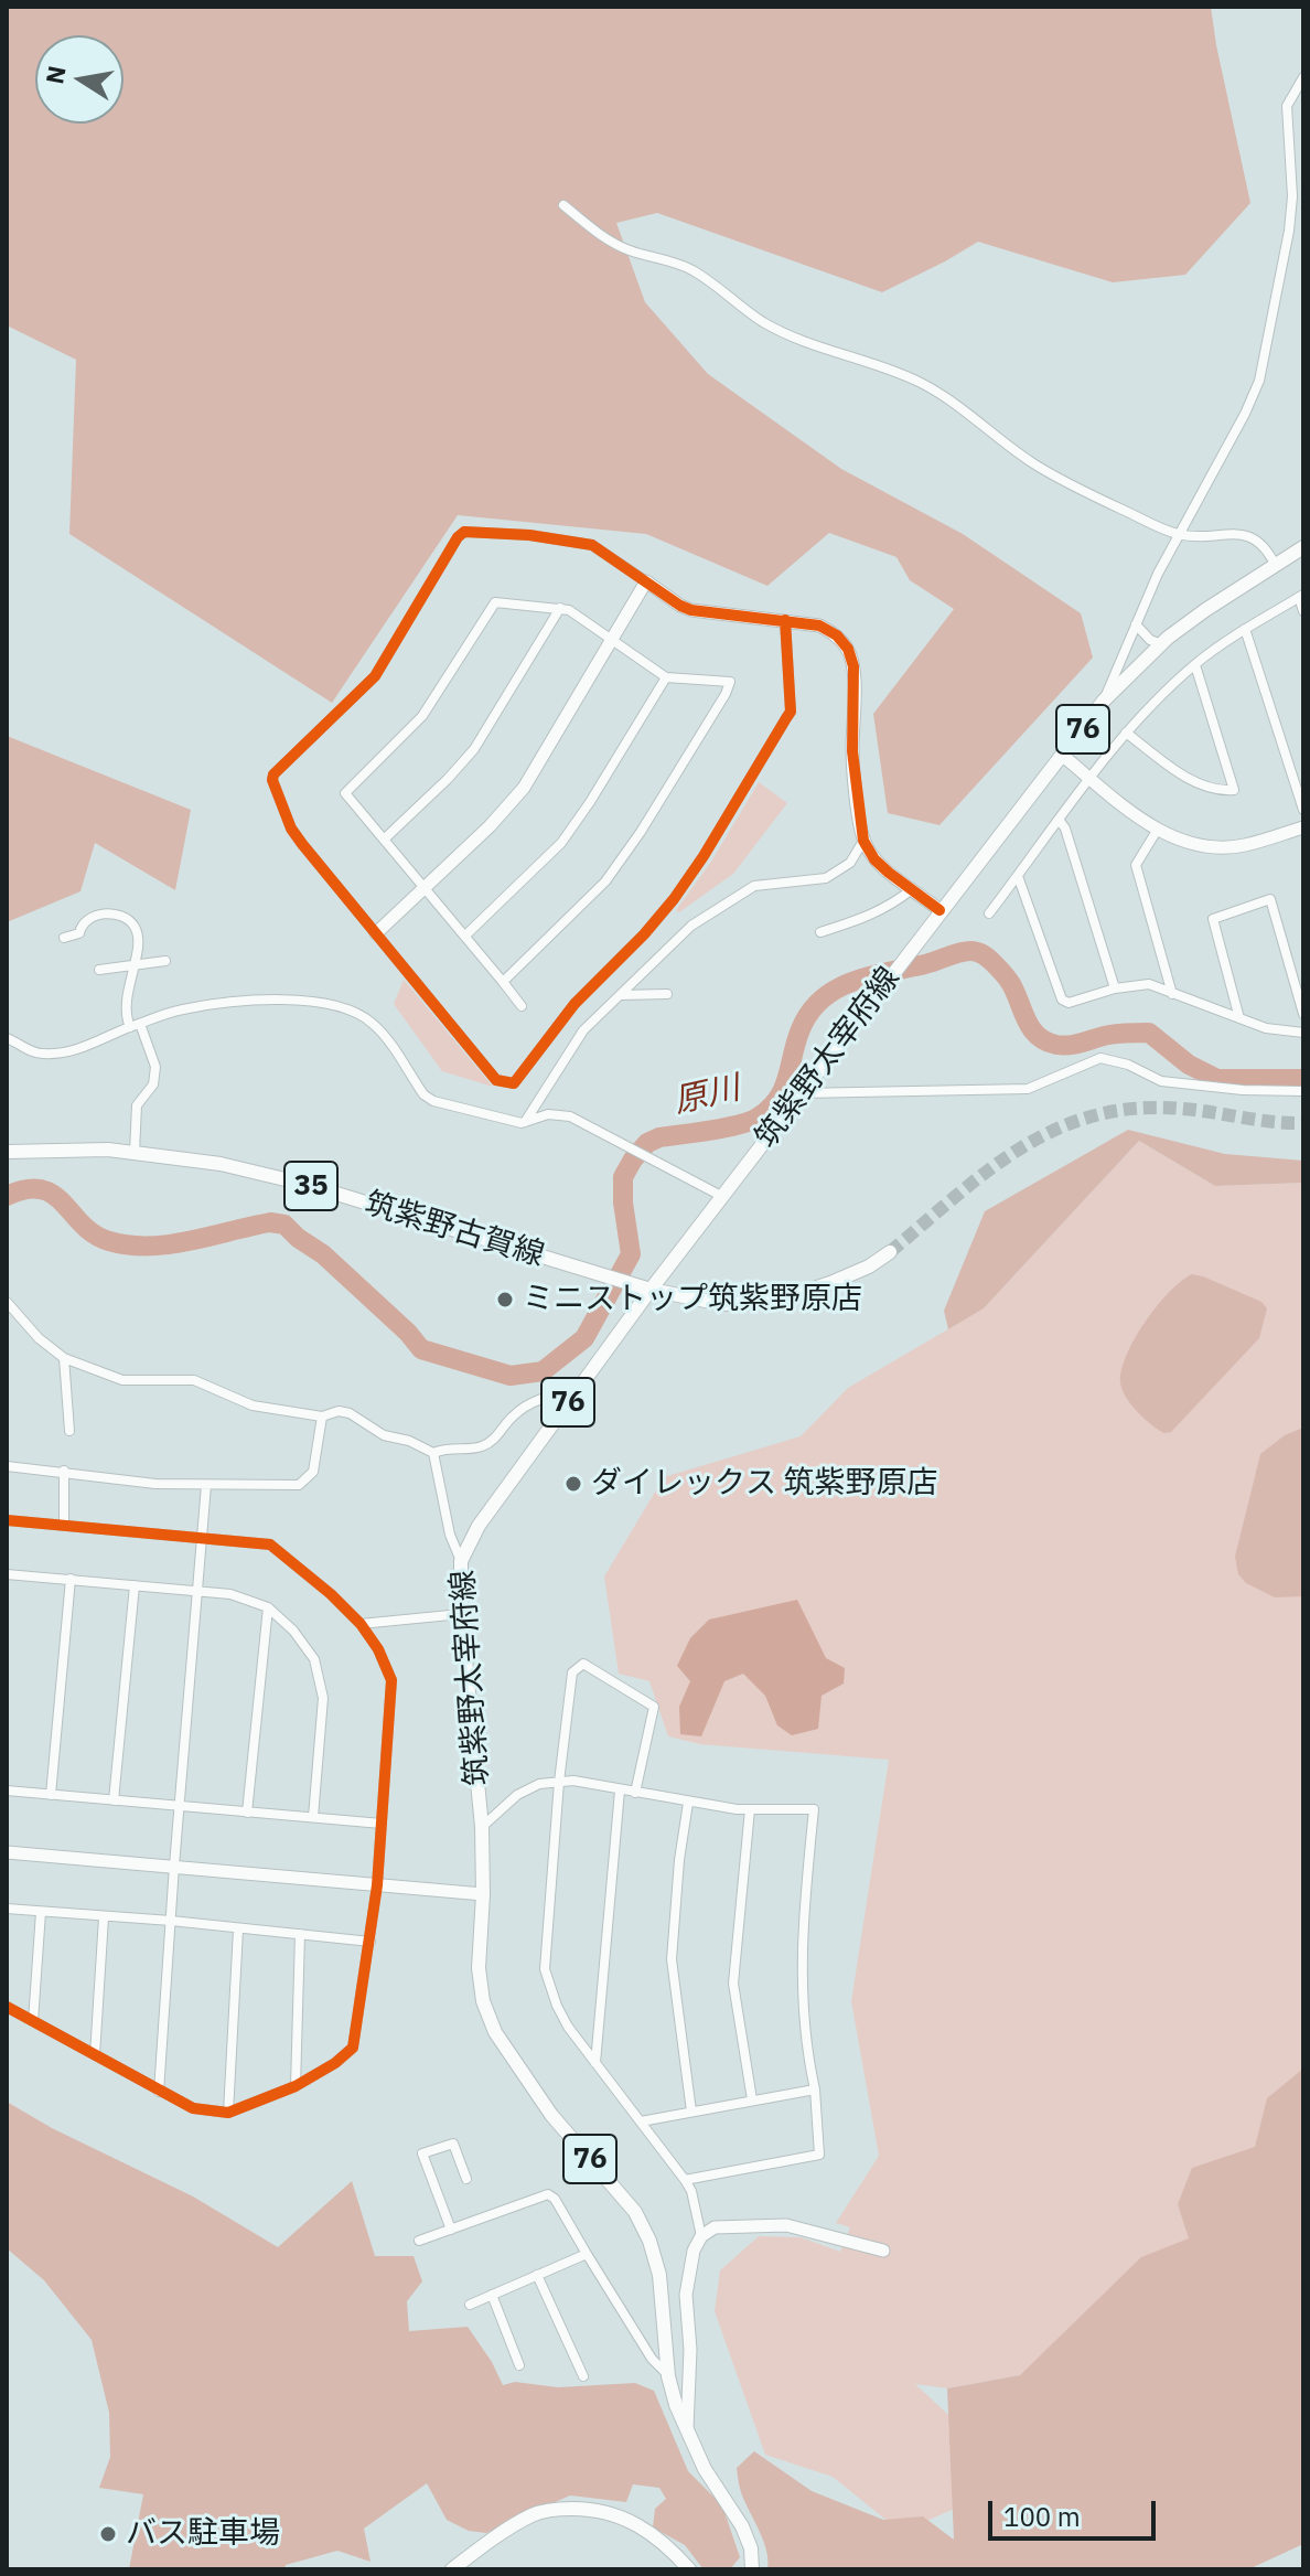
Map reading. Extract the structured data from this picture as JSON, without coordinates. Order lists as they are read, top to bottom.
{
  "streets": {
    "main road": [
      "76",
      "筑紫野太宰府線",
      "35",
      "筑紫野古賀線"
    ]
  },
  "crossings": [
    ["筑紫野太宰府線", "筑紫野古賀線"]
  ],
  "water": ["原川"],
  "places": ["ミニストップ筑紫野原店", "ダイレックス 筑紫野原店", "バス駐車場"],
  "scale_bar": "100 m",
  "north": "left"
}
